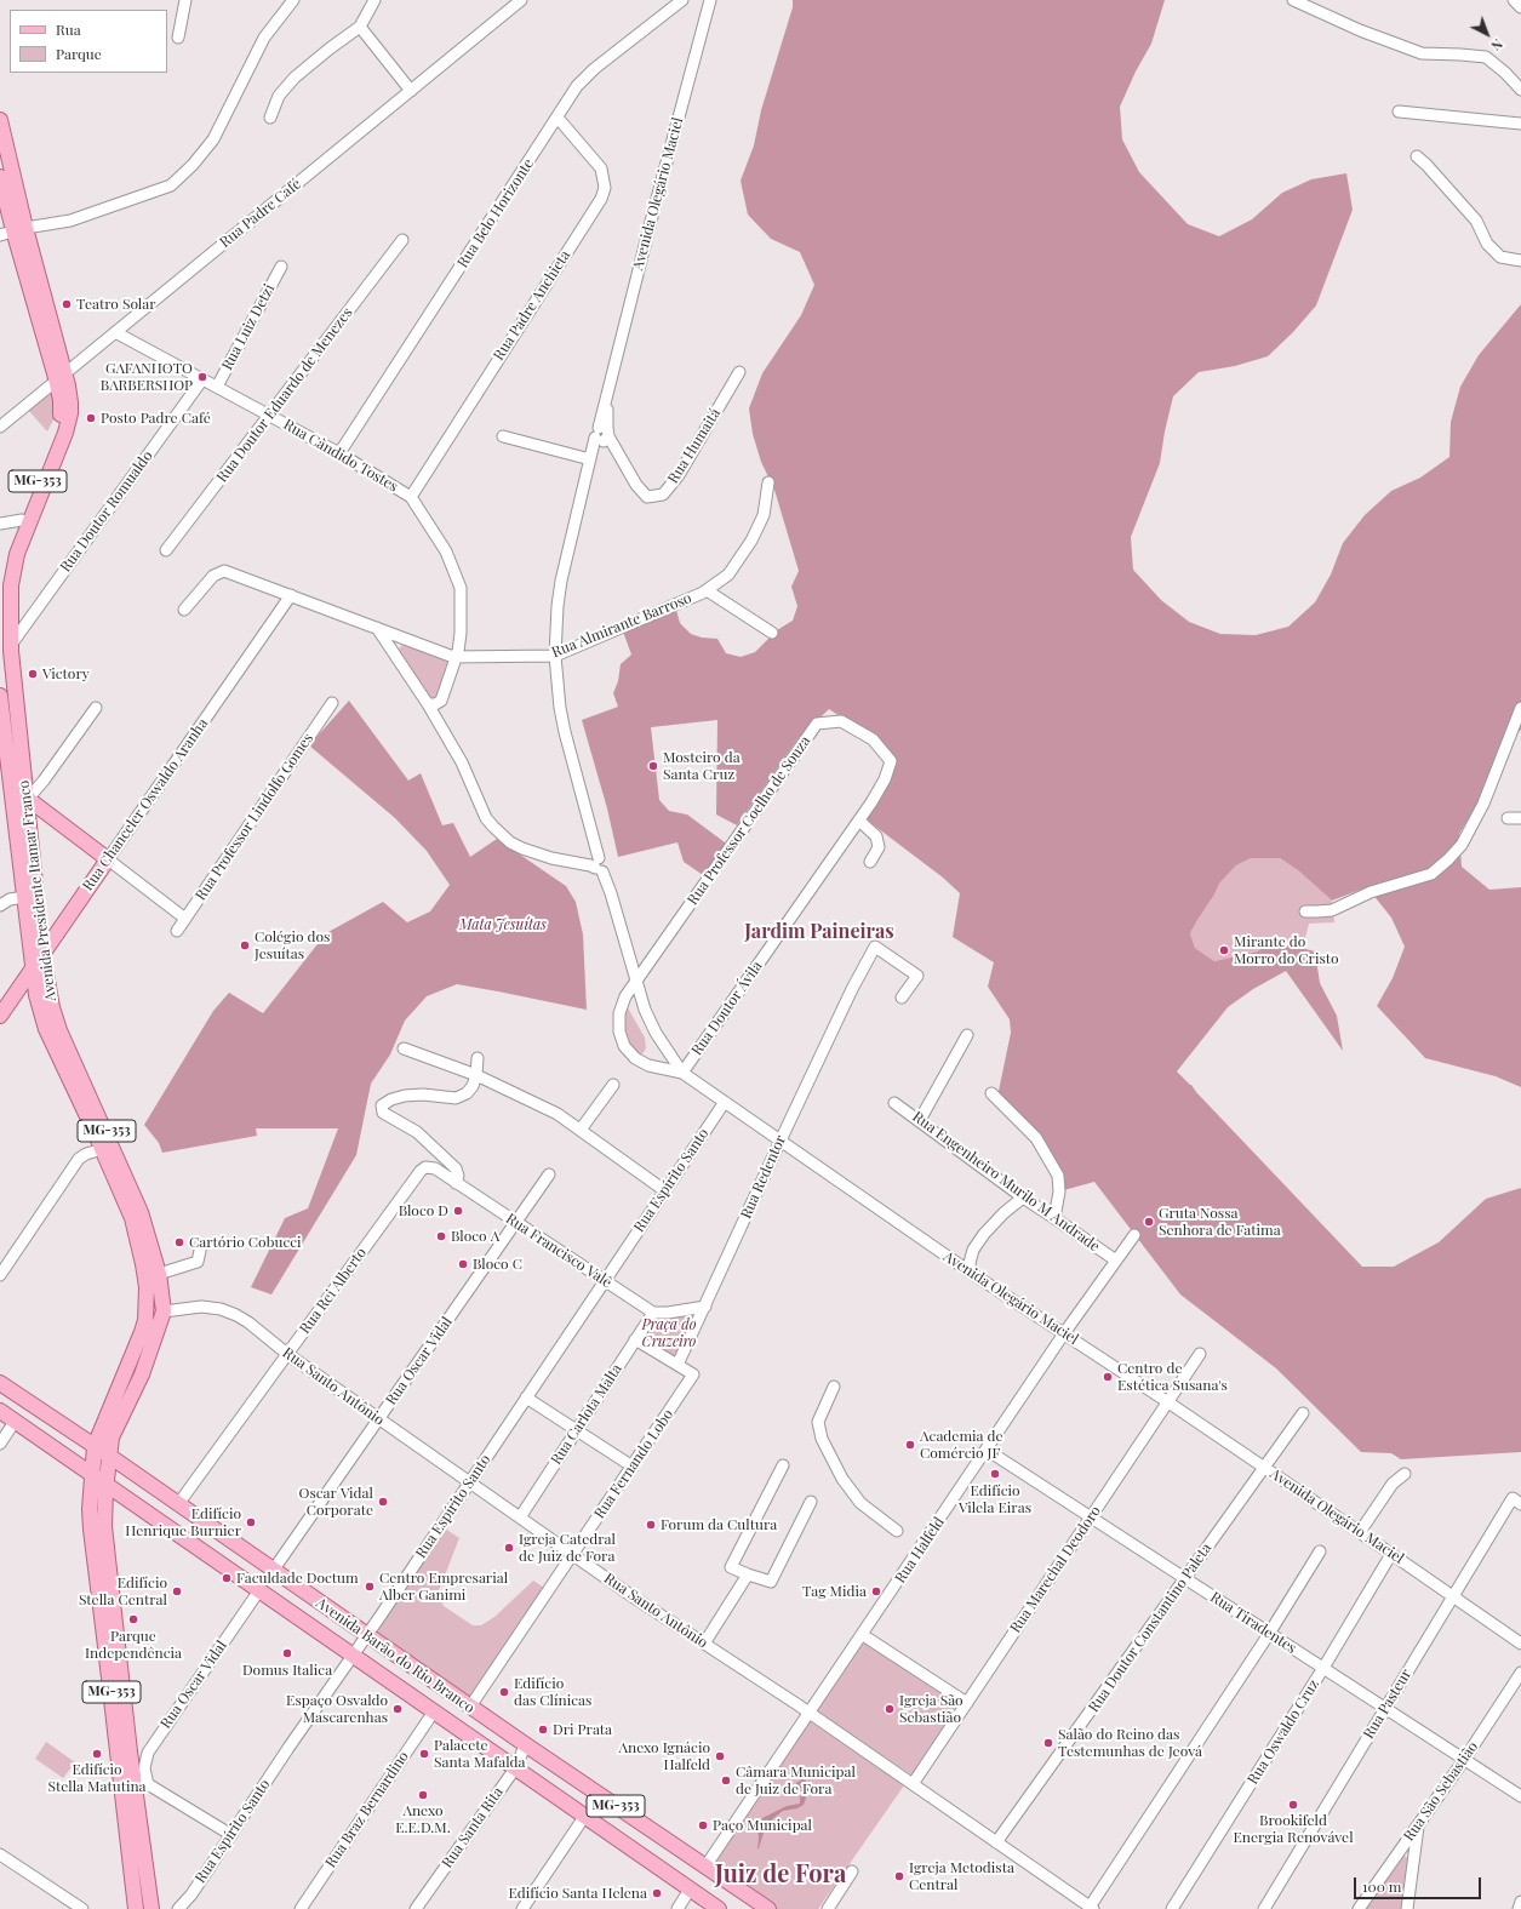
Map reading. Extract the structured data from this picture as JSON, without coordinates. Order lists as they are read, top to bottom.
{
  "streets": {
    "main road": [
      "MG-353",
      "Rua Chanceler Oswaldo Aranha",
      "Avenida Presidente Itamar Franco",
      "Avenida Barão do Rio Branco"
    ],
    "street": [
      "Avenida Olegário Maciel",
      "Rua Padre Café",
      "Rua Belo Horizonte",
      "Rua Padre Anchieta",
      "Rua Luiz Detzi",
      "Rua Doutor Eduardo de Menezes",
      "Rua Humaitá",
      "Rua Cândido Tostes",
      "Rua Doutor Romualdo",
      "Rua Almirante Barroso",
      "Rua Professor Lindolfo Gomes",
      "Rua Professor Coelho de Souza",
      "Rua Doutor Ávila",
      "Rua Redentor",
      "Rua Espírito Santo",
      "Rua Engenheiro Murilo M Andrade",
      "Rua Francisco Valê",
      "Rua Rei Alberto",
      "Rua Oscar Vidal",
      "Rua Santo Antônio",
      "Rua Carlota Malta",
      "Rua Fernando Lobo",
      "Rua Halfeld",
      "Rua Marechal Deodoro",
      "Rua Tiradentes",
      "Rua Doutor Constantino Paleta",
      "Rua Pasteur",
      "Rua Oswaldo Cruz",
      "Rua São Sebastião",
      "Rua Braz Bernardino",
      "Rua Santa Rita"
    ]
  },
  "crossings": [
    ["Avenida Olegário Maciel", "Rua Humaitá"],
    ["Avenida Olegário Maciel", "Rua Almirante Barroso"],
    ["Avenida Olegário Maciel", "Rua Professor Coelho de Souza"],
    ["Avenida Olegário Maciel", "Rua Doutor Ávila"],
    ["Avenida Olegário Maciel", "Rua Redentor"],
    ["Avenida Olegário Maciel", "Rua Espírito Santo"],
    ["Avenida Olegário Maciel", "Rua Halfeld"],
    ["Avenida Olegário Maciel", "Rua Marechal Deodoro"],
    ["Avenida Olegário Maciel", "Rua Doutor Constantino Paleta"],
    ["Avenida Olegário Maciel", "Rua Pasteur"],
    ["Avenida Olegário Maciel", "Rua Oswaldo Cruz"],
    ["Rua Padre Café", "Rua Cândido Tostes"],
    ["Rua Padre Café", "Avenida Presidente Itamar Franco"],
    ["Rua Belo Horizonte", "Rua Padre Anchieta"],
    ["Rua Belo Horizonte", "Rua Cândido Tostes"],
    ["Rua Padre Anchieta", "Rua Cândido Tostes"],
    ["Rua Luiz Detzi", "Rua Cândido Tostes"],
    ["Rua Doutor Eduardo de Menezes", "Rua Cândido Tostes"],
    ["Rua Cândido Tostes", "Rua Doutor Romualdo"],
    ["Rua Cândido Tostes", "Rua Almirante Barroso"],
    ["Rua Doutor Romualdo", "Avenida Presidente Itamar Franco"],
    ["Rua Almirante Barroso", "Rua Chanceler Oswaldo Aranha"],
    ["Rua Chanceler Oswaldo Aranha", "Avenida Presidente Itamar Franco"],
    ["Rua Professor Coelho de Souza", "Rua Doutor Ávila"],
    ["Avenida Presidente Itamar Franco", "Rua Santo Antônio"],
    ["Avenida Presidente Itamar Franco", "Avenida Barão do Rio Branco"],
    ["Rua Redentor", "Rua Fernando Lobo"],
    ["Rua Espírito Santo", "Rua Francisco Valê"],
    ["Rua Espírito Santo", "Rua Santo Antônio"],
    ["Rua Espírito Santo", "Avenida Barão do Rio Branco"],
    ["Rua Engenheiro Murilo M Andrade", "Rua Halfeld"],
    ["Rua Francisco Valê", "Rua Rei Alberto"],
    ["Rua Francisco Valê", "Rua Oscar Vidal"],
    ["Rua Francisco Valê", "Rua Carlota Malta"],
    ["Rua Rei Alberto", "Rua Santo Antônio"],
    ["Rua Rei Alberto", "Avenida Barão do Rio Branco"],
    ["Rua Oscar Vidal", "Rua Santo Antônio"],
    ["Rua Oscar Vidal", "Avenida Barão do Rio Branco"],
    ["Rua Santo Antônio", "Rua Carlota Malta"],
    ["Rua Santo Antônio", "Rua Fernando Lobo"],
    ["Rua Santo Antônio", "Rua Halfeld"],
    ["Rua Santo Antônio", "Rua Marechal Deodoro"],
    ["Rua Santo Antônio", "Rua Doutor Constantino Paleta"],
    ["Rua Carlota Malta", "Rua Fernando Lobo"],
    ["Rua Fernando Lobo", "Avenida Barão do Rio Branco"],
    ["Rua Halfeld", "Rua Tiradentes"],
    ["Rua Halfeld", "Avenida Barão do Rio Branco"],
    ["Rua Marechal Deodoro", "Rua Tiradentes"],
    ["Rua Tiradentes", "Rua Doutor Constantino Paleta"],
    ["Rua Tiradentes", "Rua Pasteur"],
    ["Rua Tiradentes", "Rua Oswaldo Cruz"],
    ["Rua Tiradentes", "Rua São Sebastião"],
    ["Avenida Barão do Rio Branco", "Rua Braz Bernardino"],
    ["Avenida Barão do Rio Branco", "Rua Santa Rita"]
  ],
  "districts": ["Jardim Paineiras", "Juiz de Fora"],
  "parks": ["Mata Jesuítas", "Praça do Cruzeiro"],
  "places": [
    "Teatro Solar",
    "GAFANHOTO BARBERSHOP",
    "Posto Padre Café",
    "Victory",
    "Mosteiro da Santa Cruz",
    "Colégio dos Jesuítas",
    "Mirante do Morro do Cristo",
    "Bloco D",
    "Gruta Nossa Senhora de Fatima",
    "Bloco A",
    "Cartório Cobucci",
    "Bloco C",
    "Centro de Estética Susana's",
    "Academia de Comércio JF",
    "Edifício Vilela Eiras",
    "Oscar Vidal Corporate",
    "Edifício Henrique Burnier",
    "Forum da Cultura",
    "Igreja Catedral de Juiz de Fora",
    "Faculdade Doctum",
    "Centro Empresarial Alber Ganimi",
    "Edifício Stella Central",
    "Tag Midia",
    "Parque Independência",
    "Domus Italica",
    "Edifício das Clínicas",
    "Espaço Osvaldo Mascarenhas",
    "Igreja São Sebastião",
    "Dri Prata",
    "Salão do Reino das Testemunhas de Jeová",
    "Edifício Stella Matutina",
    "Palacete Santa Mafalda",
    "Anexo Ignácio Halfeld",
    "Câmara Municipal de Juiz de Fora",
    "Anexo E.E.D.M.",
    "Brookifeld Energia Renovável",
    "Paço Municipal",
    "Igreja Metodista Central",
    "Edifício Santa Helena"
  ],
  "legend": ["Rua", "Parque"],
  "scale_bar": "100 m",
  "north": "bottom right"
}
